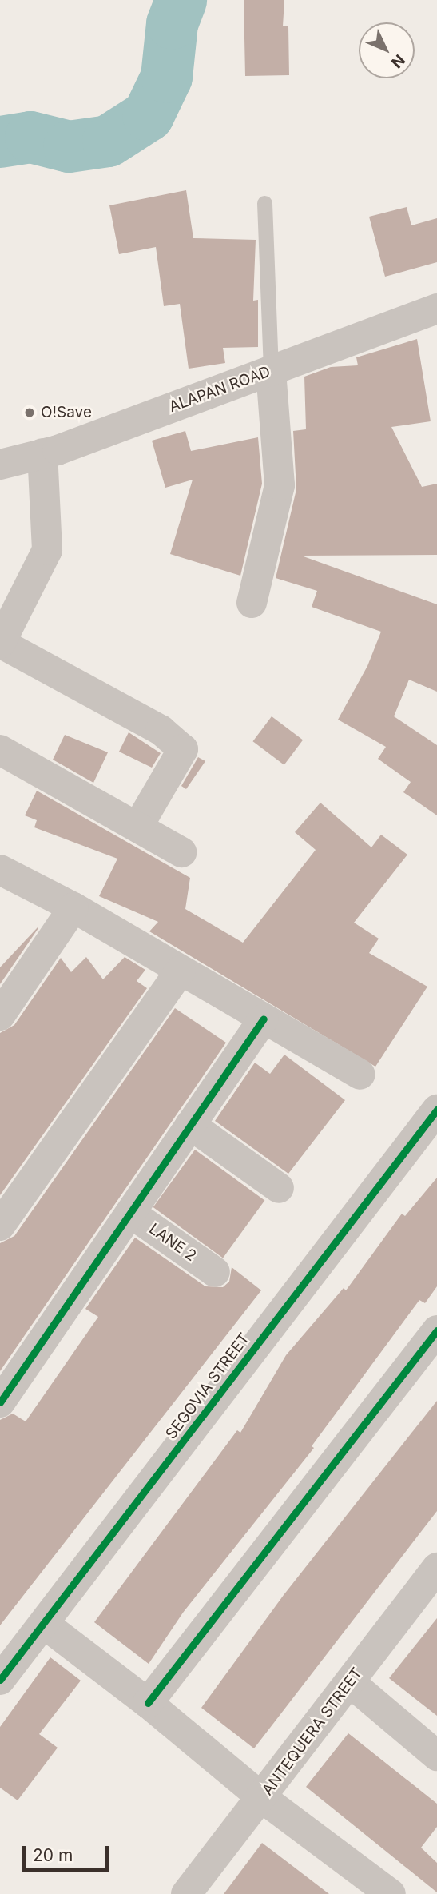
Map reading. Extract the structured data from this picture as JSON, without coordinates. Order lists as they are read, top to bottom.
{
  "streets": {
    "street": [
      "ALAPAN ROAD",
      "LANE 2",
      "SEGOVIA STREET",
      "ANTEQUERA STREET"
    ]
  },
  "places": ["O!Save"],
  "scale_bar": "20 m",
  "north": "bottom right"
}
